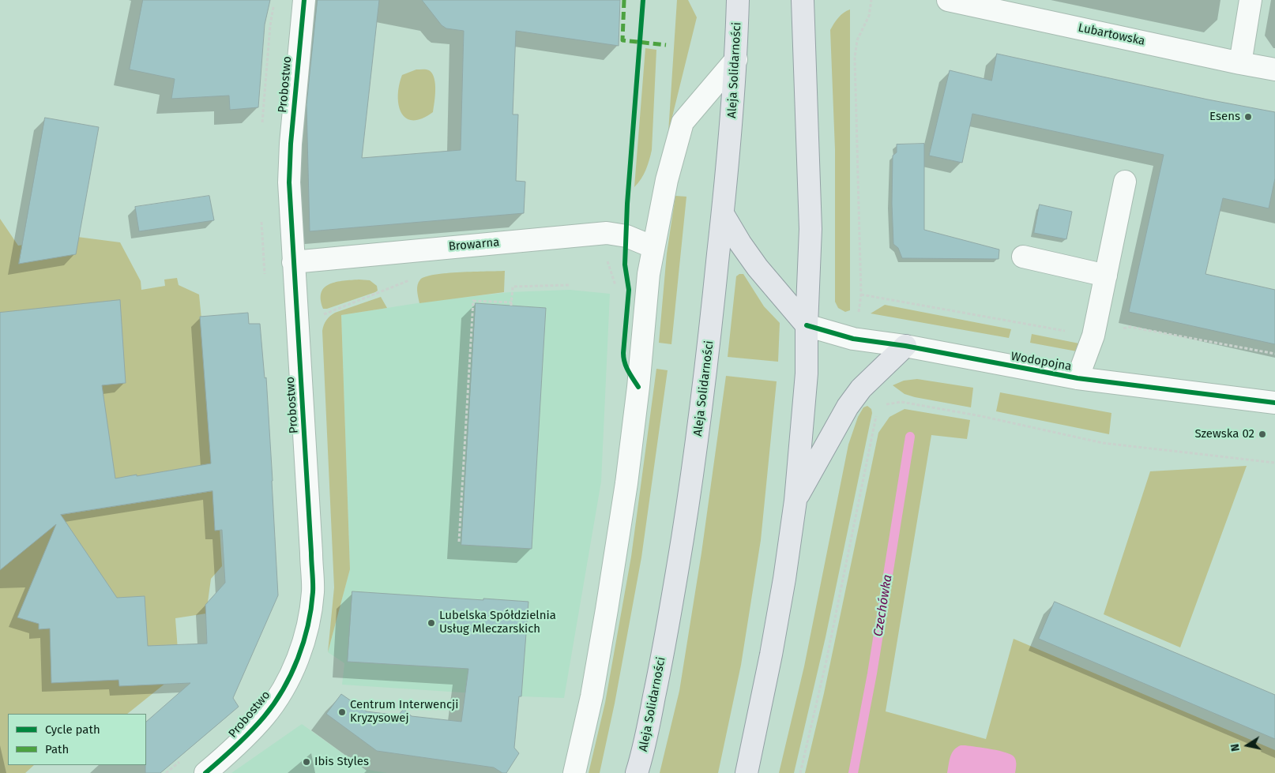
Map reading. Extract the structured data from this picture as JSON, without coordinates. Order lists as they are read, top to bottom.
{
  "streets": {
    "main road": ["Aleja Solidarności"],
    "street": [
      "Lubartowska",
      "Probostwo",
      "Browarna",
      "Wodopojna"
    ]
  },
  "crossings": [
    ["Probostwo", "Browarna"]
  ],
  "water": ["Czechówka"],
  "places": [
    "Esens",
    "Szewska 02",
    "Lubelska Spółdzielnia Usług Mleczarskich",
    "Centrum Interwencji Kryzysowej",
    "Ibis Styles"
  ],
  "legend": ["Cycle path", "Path"],
  "north": "left"
}
